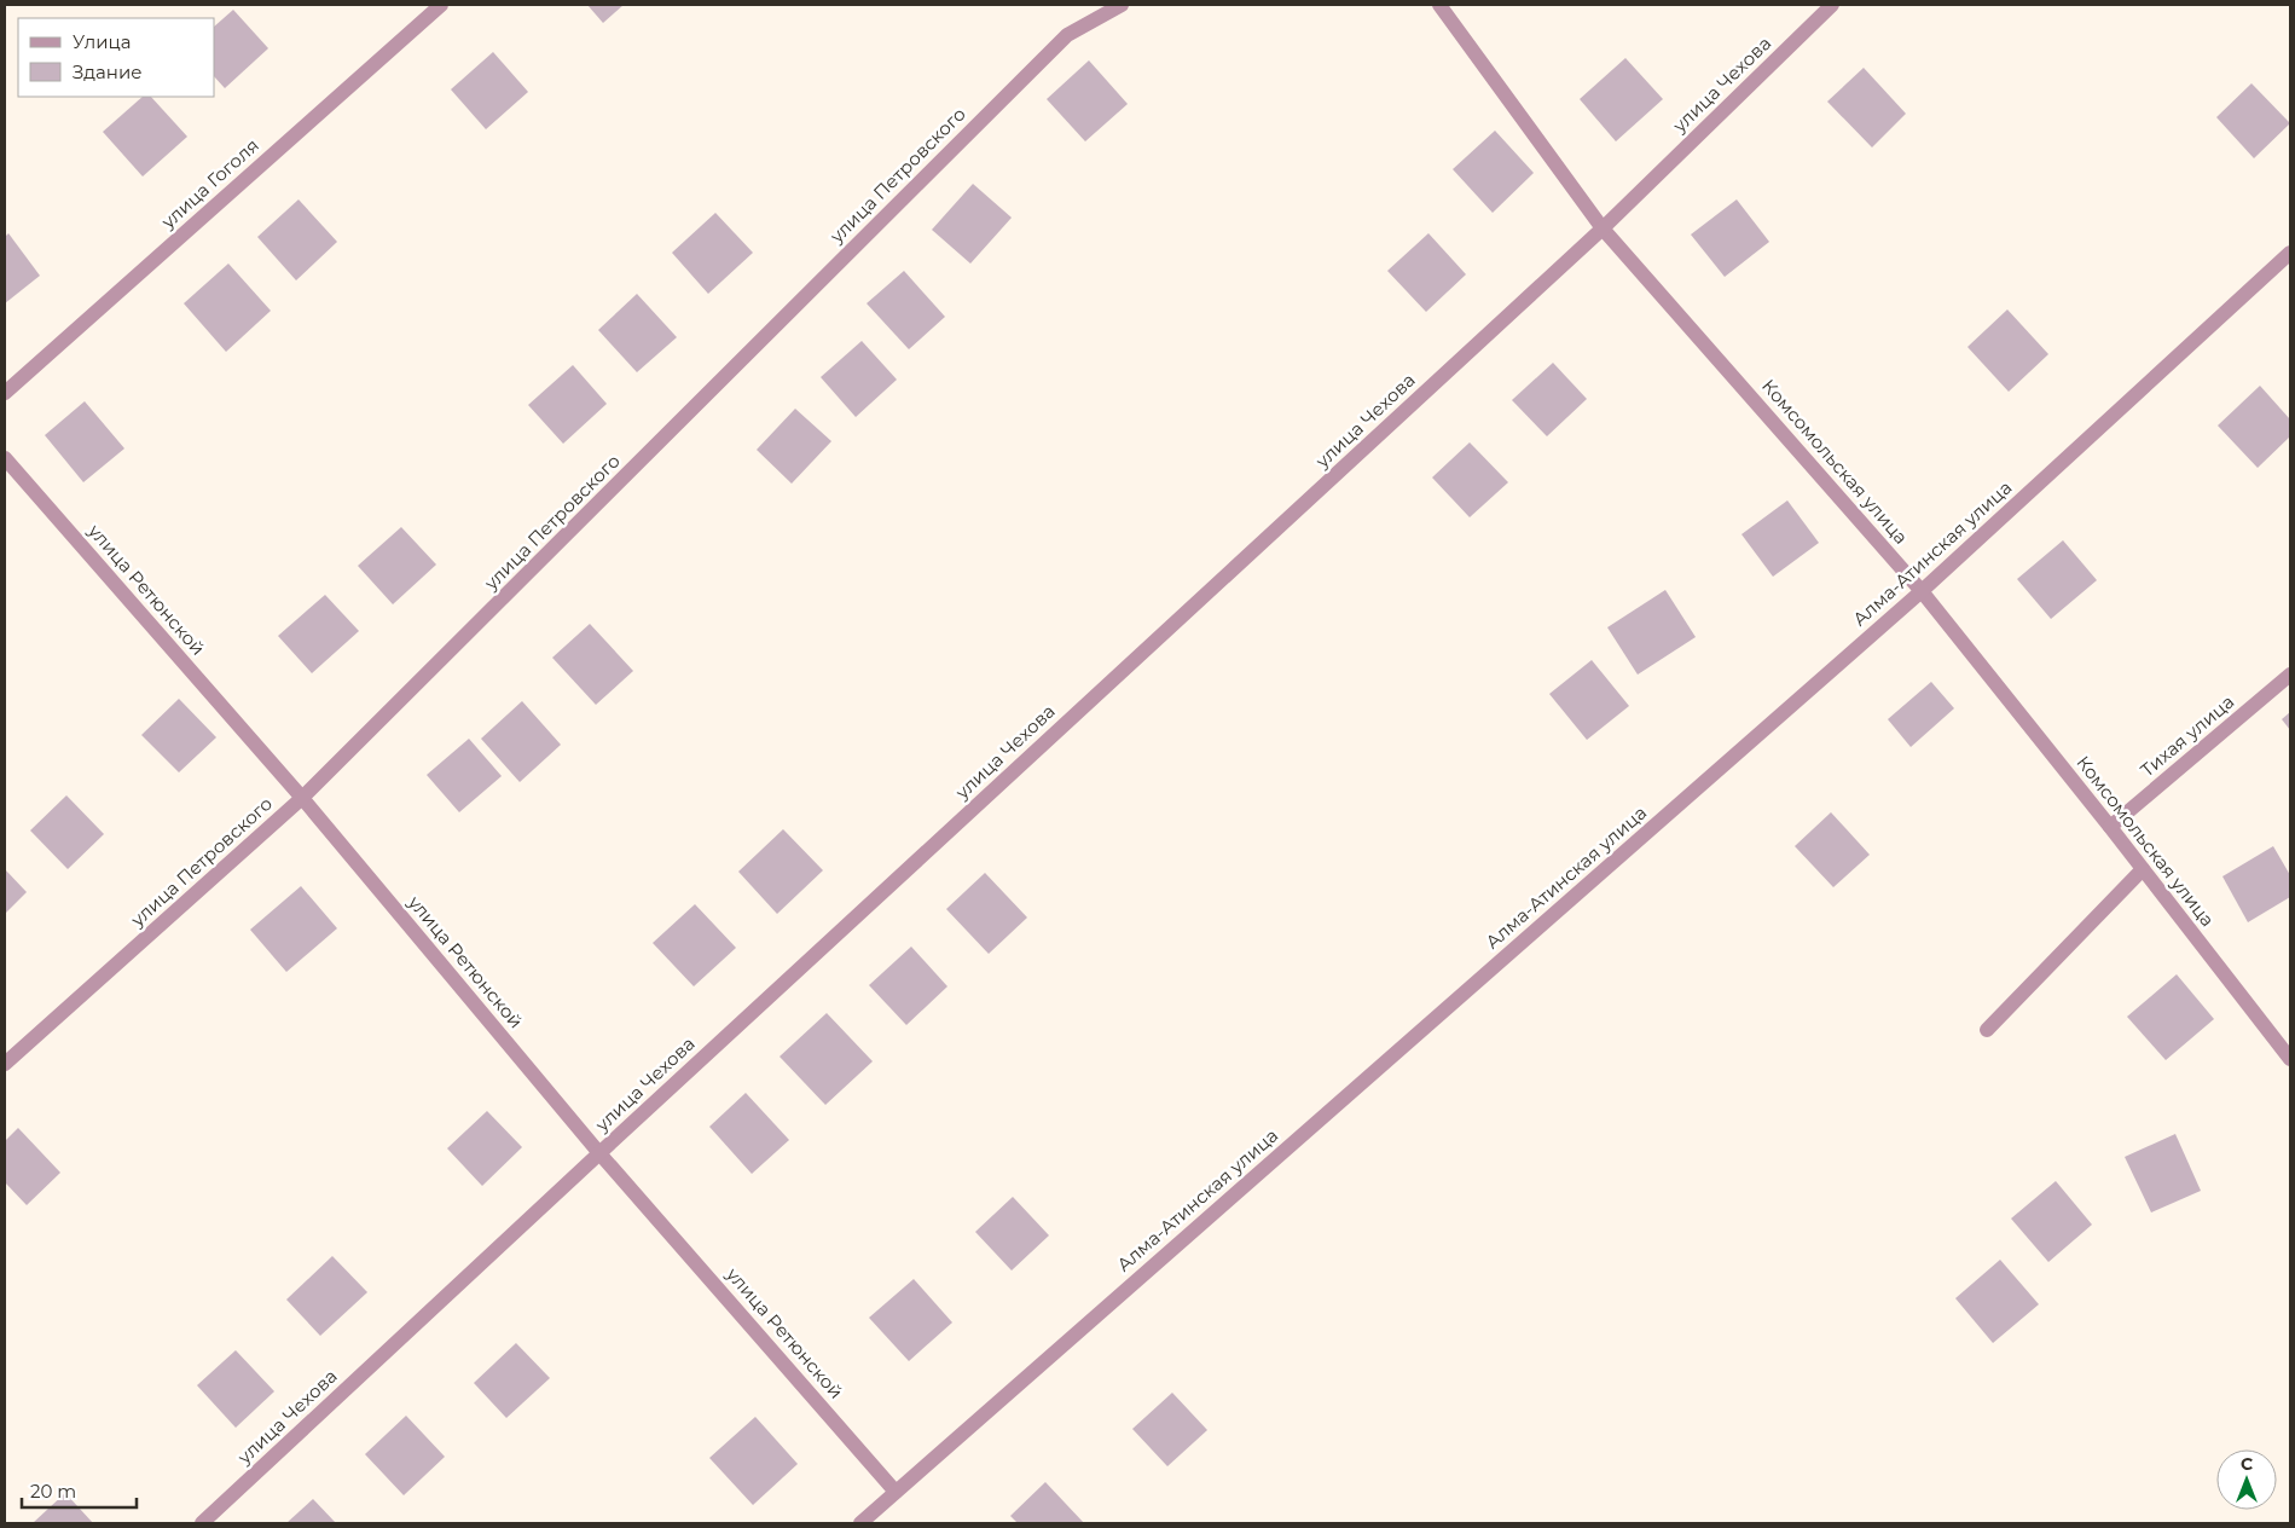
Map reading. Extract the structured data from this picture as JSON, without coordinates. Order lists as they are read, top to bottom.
{
  "streets": {
    "street": [
      "улица Чехова",
      "улица Петровского",
      "улица Гоголя",
      "Комсомольская улица",
      "Алма-Атинская улица",
      "улица Ретюнской",
      "Тихая улица"
    ]
  },
  "crossings": [
    ["улица Чехова", "Комсомольская улица"],
    ["улица Чехова", "улица Ретюнской"],
    ["улица Петровского", "улица Ретюнской"],
    ["Комсомольская улица", "Алма-Атинская улица"],
    ["Комсомольская улица", "Тихая улица"],
    ["Алма-Атинская улица", "улица Ретюнской"]
  ],
  "legend": ["Улица", "Здание"],
  "scale_bar": "20 m",
  "north": "top"
}
